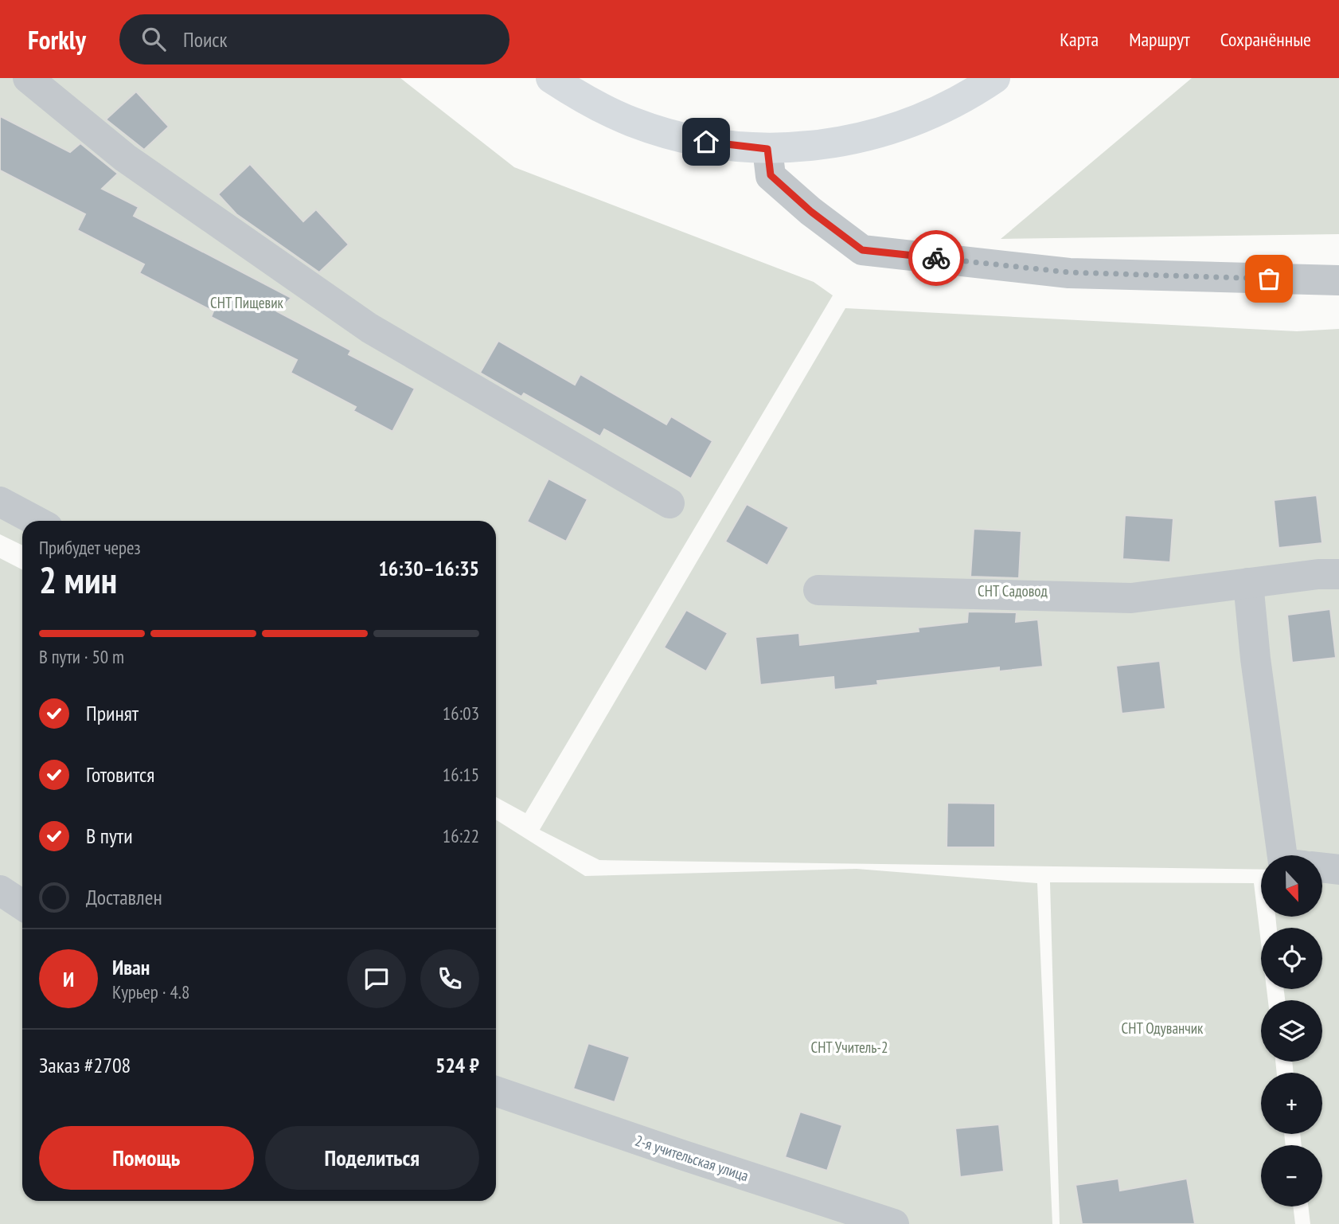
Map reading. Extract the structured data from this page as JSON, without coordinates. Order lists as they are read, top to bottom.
{
  "streets": {
    "street": ["2-я учительская улица"]
  },
  "parks": [
    "СНТ Пищевик",
    "СНТ Садовод",
    "СНТ Одуванчик",
    "СНТ Учитель-2"
  ],
  "north": "bottom",
  "page": {
    "header": "Forkly",
    "search": "Поиск",
    "nav": ["Карта", "Маршрут", "Сохранённые"],
    "heading": ["2 мин", "Прибудет через", "16:30–16:35"],
    "panel": [
      "Иван",
      "Курьер · 4.8",
      "Заказ #2708",
      "524 ₽"
    ],
    "bar": "В пути · 50 m",
    "list": [
      ["Принят", "16:03"],
      ["Готовится", "16:15"],
      ["В пути", "16:22"],
      "Доставлен"
    ],
    "map_buttons": ["+", "−"],
    "round": "И",
    "buttons": ["Помощь", "Поделиться"]
  }
}
